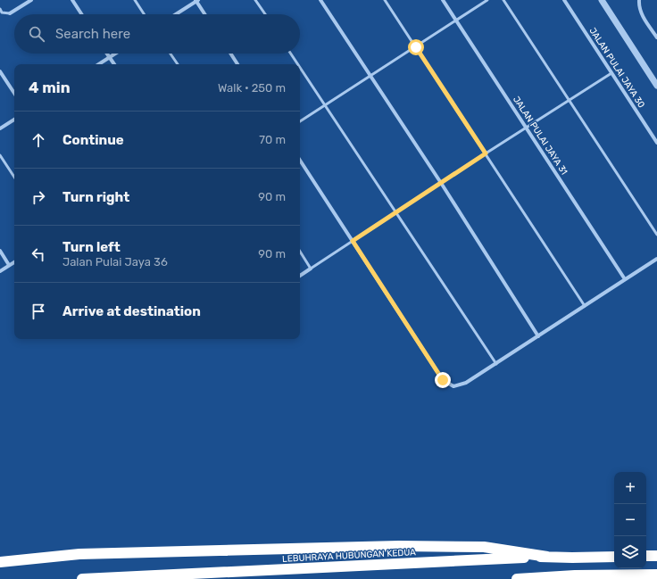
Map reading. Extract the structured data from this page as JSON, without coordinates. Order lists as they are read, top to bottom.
{
  "streets": {
    "highway": ["LEBUHRAYA HUBUNGAN KEDUA"],
    "street": ["JALAN PULAI JAYA 30", "JALAN PULAI JAYA 31"]
  },
  "page": {
    "search": "Search here",
    "heading": ["4 min", "Walk · 250 m"],
    "list": [
      ["Continue", "70 m"],
      ["Turn right", "90 m"],
      ["Turn left", "Jalan Pulai Jaya 36", "90 m"],
      "Arrive at destination"
    ],
    "map_buttons": ["+", "−"]
  }
}
